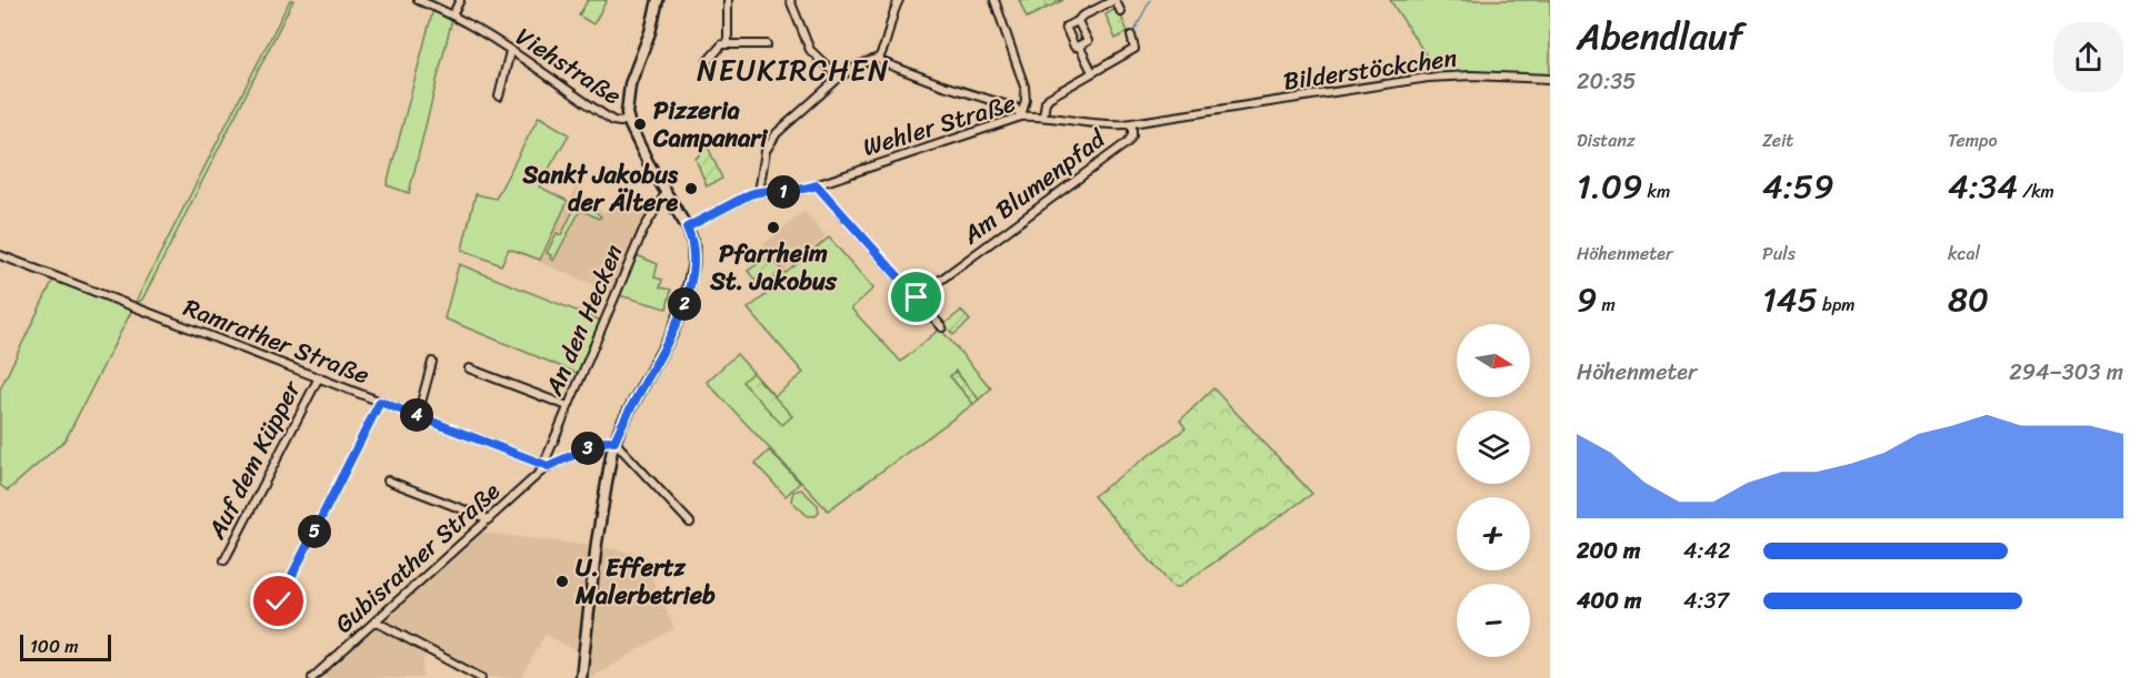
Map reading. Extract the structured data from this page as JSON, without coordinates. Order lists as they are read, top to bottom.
{
  "streets": {
    "street": [
      "Viehstraße",
      "Bilderstöckchen",
      "Wehler Straße",
      "Am Blumenpfad",
      "An den Hecken",
      "Ramrather Straße",
      "Auf dem Küpper",
      "Gubisrather Straße"
    ]
  },
  "crossings": [
    ["Bilderstöckchen", "Wehler Straße"],
    ["Wehler Straße", "Am Blumenpfad"],
    ["An den Hecken", "Ramrather Straße"],
    ["An den Hecken", "Gubisrather Straße"],
    ["Ramrather Straße", "Auf dem Küpper"],
    ["Ramrather Straße", "Gubisrather Straße"]
  ],
  "districts": ["NEUKIRCHEN"],
  "places": [
    "Pizzeria Campanari",
    "Sankt Jakobus der Ältere",
    "Pfarrheim St. Jakobus",
    "U. Effertz Malerbetrieb"
  ],
  "scale_bar": "100 m",
  "north": "right",
  "page": {
    "heading": ["Abendlauf", "20:35"],
    "stats": [
      ["Distanz", "1.09 km"],
      ["Zeit", "4:59"],
      ["Tempo", "4:34 /km"],
      ["Höhenmeter", "9 m"],
      ["Puls", "145 bpm"],
      ["kcal", "80"]
    ],
    "pins": [
      "1",
      "2",
      "4",
      "3",
      "5"
    ],
    "map_buttons": ["+", "−"],
    "chart": ["Höhenmeter", "294–303 m"],
    "list": [
      {
        "name": "200 m",
        "note": "4:42"
      },
      {
        "name": "400 m",
        "note": "4:37"
      }
    ],
    "scale": "100 m"
  }
}
